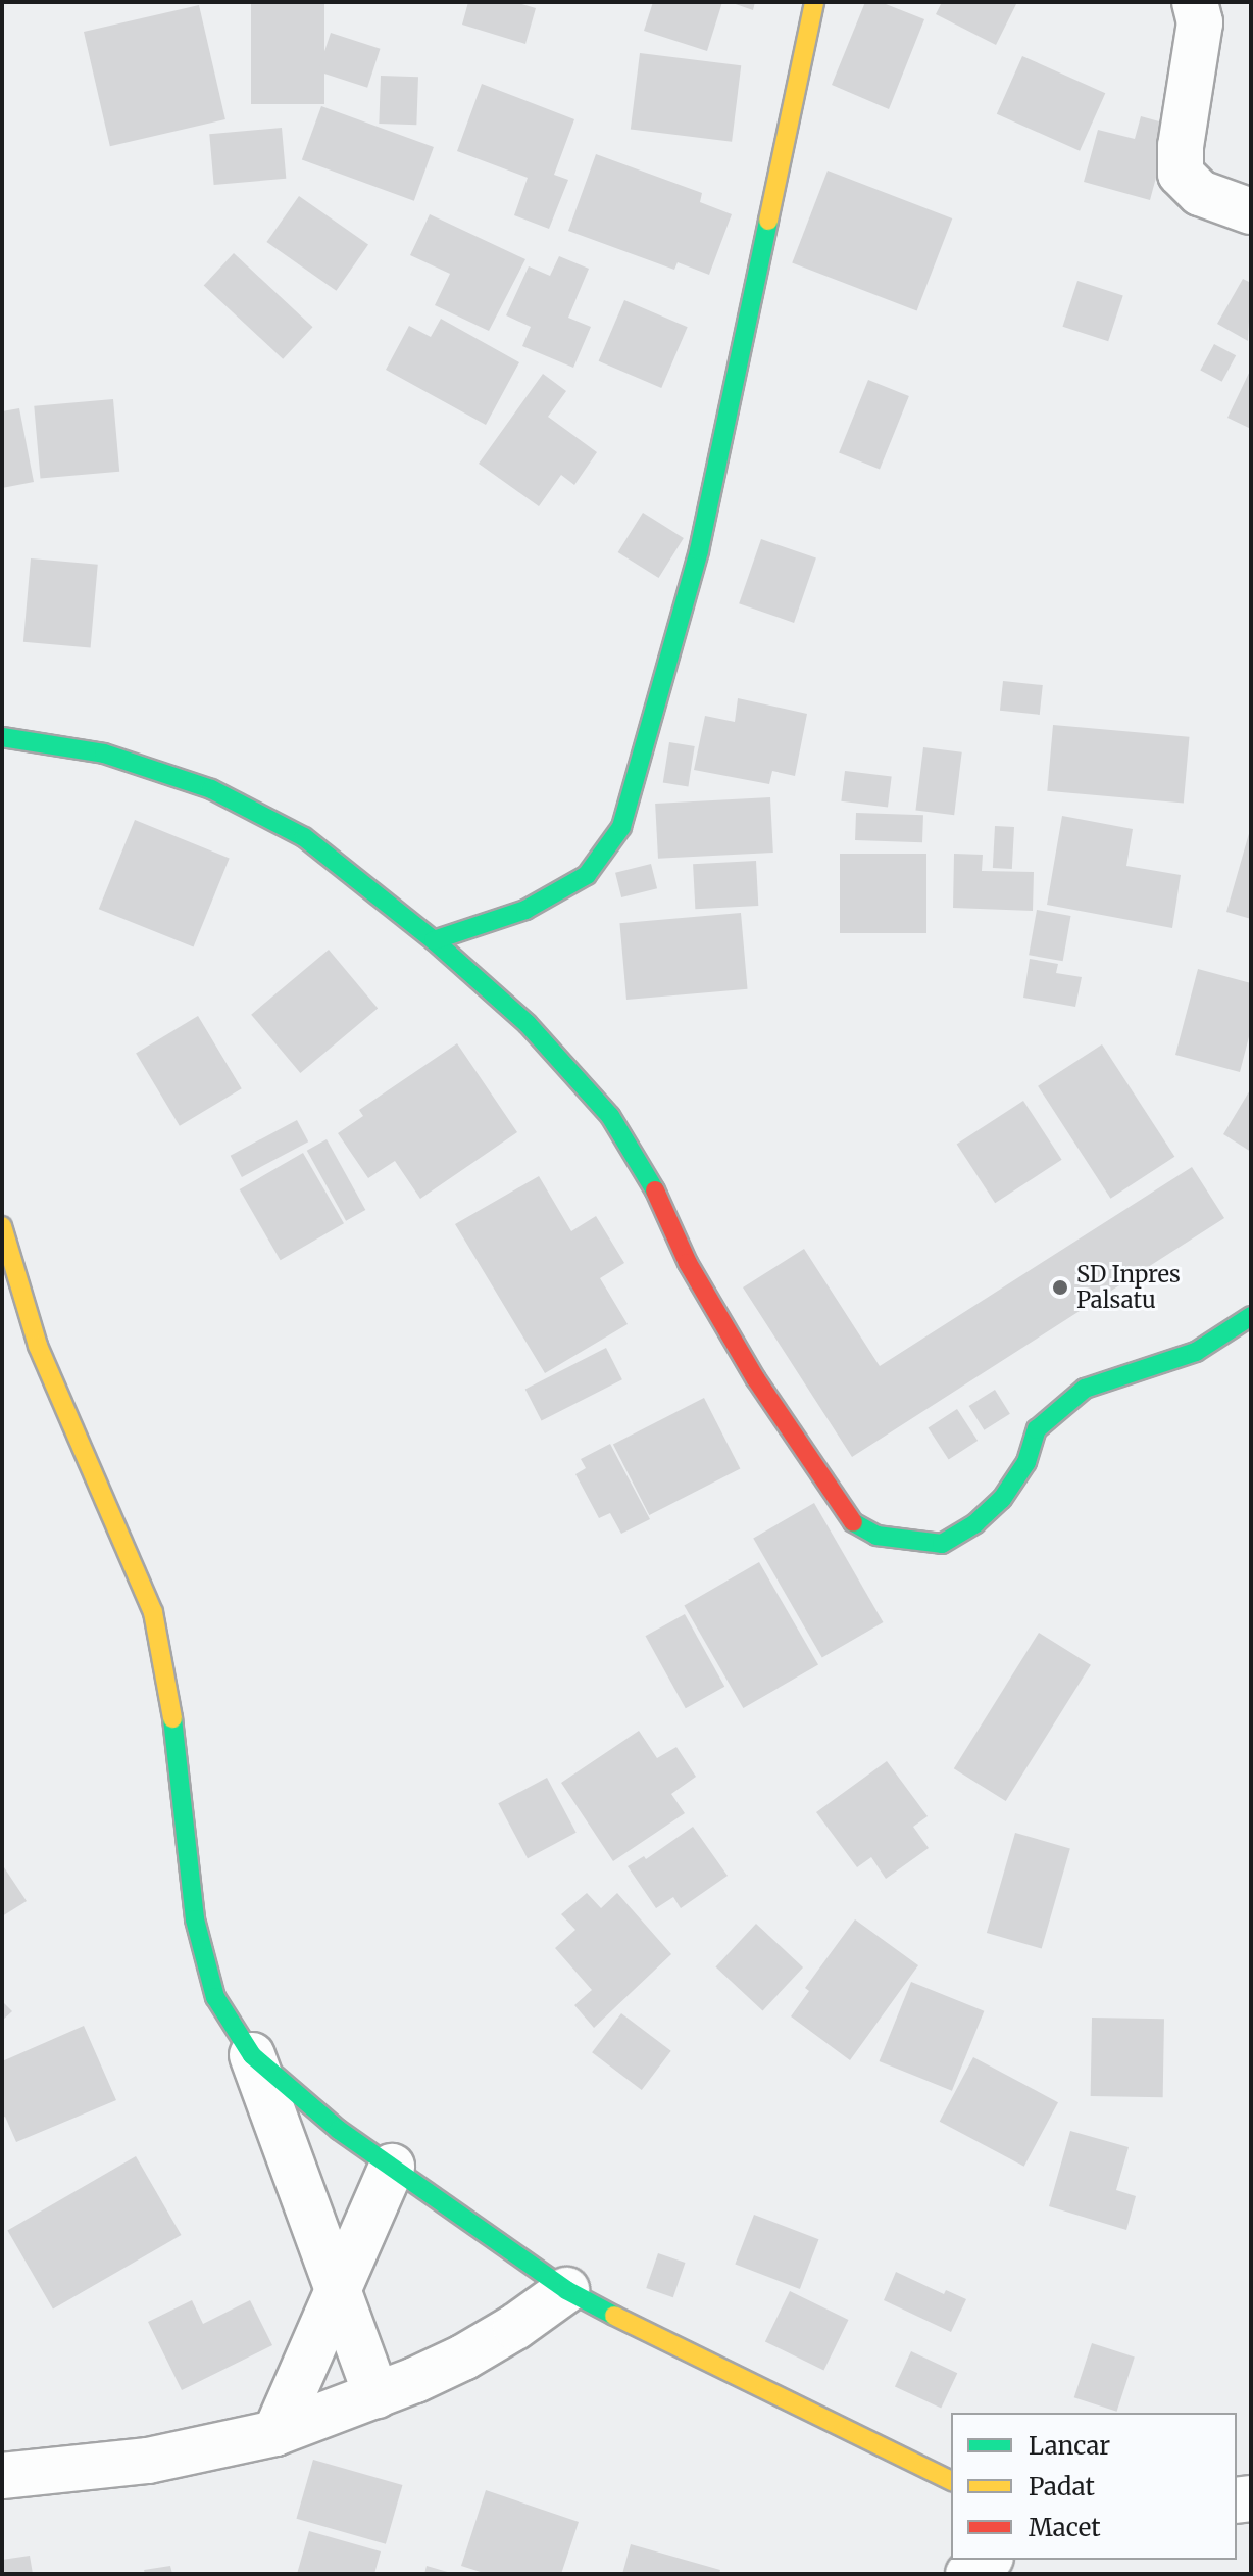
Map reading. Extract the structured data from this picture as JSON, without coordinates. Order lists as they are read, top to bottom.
{
  "places": ["SD Inpres Palsatu"],
  "legend": ["Lancar", "Padat", "Macet"]
}
